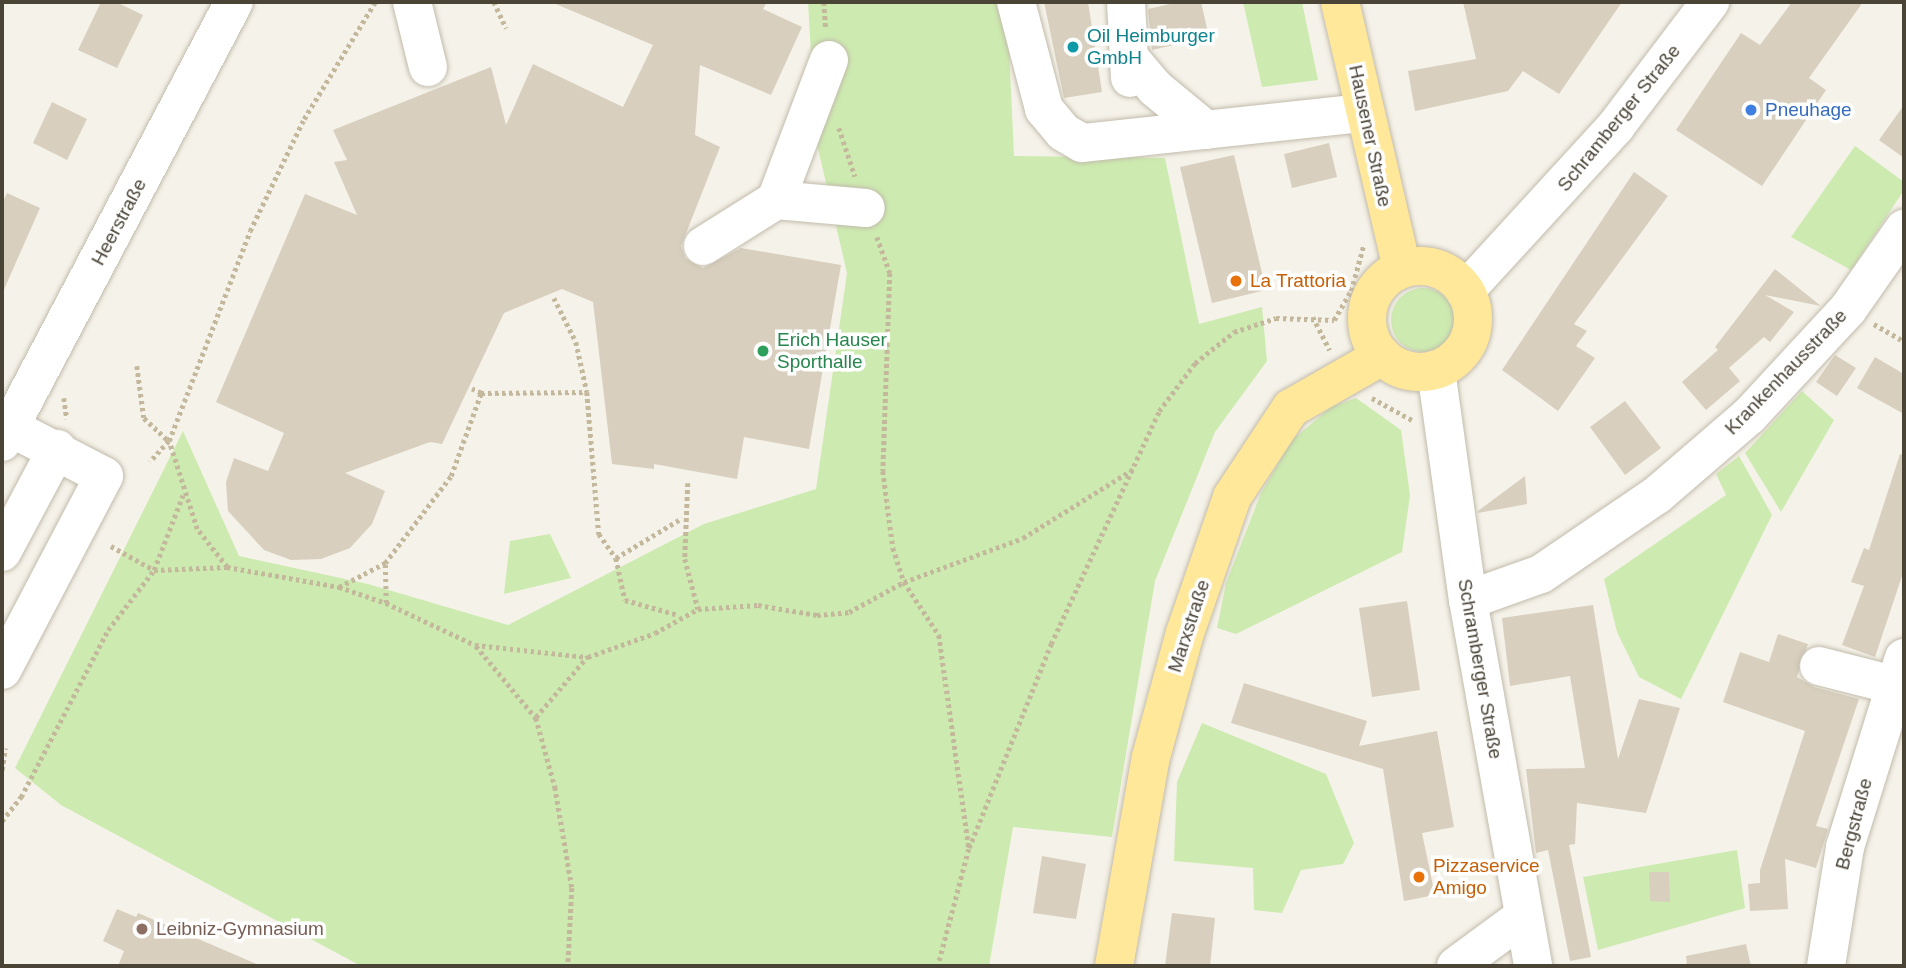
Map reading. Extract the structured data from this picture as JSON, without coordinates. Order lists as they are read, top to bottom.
{
  "streets": {
    "main road": ["Hausener Straße", "Marxstraße"],
    "street": [
      "Schramberger Straße",
      "Heerstraße",
      "Krankenhausstraße",
      "Bergstraße"
    ]
  },
  "crossings": [
    ["Schramberger Straße", "Hausener Straße"],
    ["Schramberger Straße", "Krankenhausstraße"],
    ["Schramberger Straße", "Marxstraße"],
    ["Hausener Straße", "Marxstraße"]
  ],
  "places": [
    "Oil Heimburger GmbH",
    "Pneuhage",
    "La Trattoria",
    "Erich Hauser Sporthalle",
    "Pizzaservice Amigo",
    "Leibniz-Gymnasium"
  ]
}
